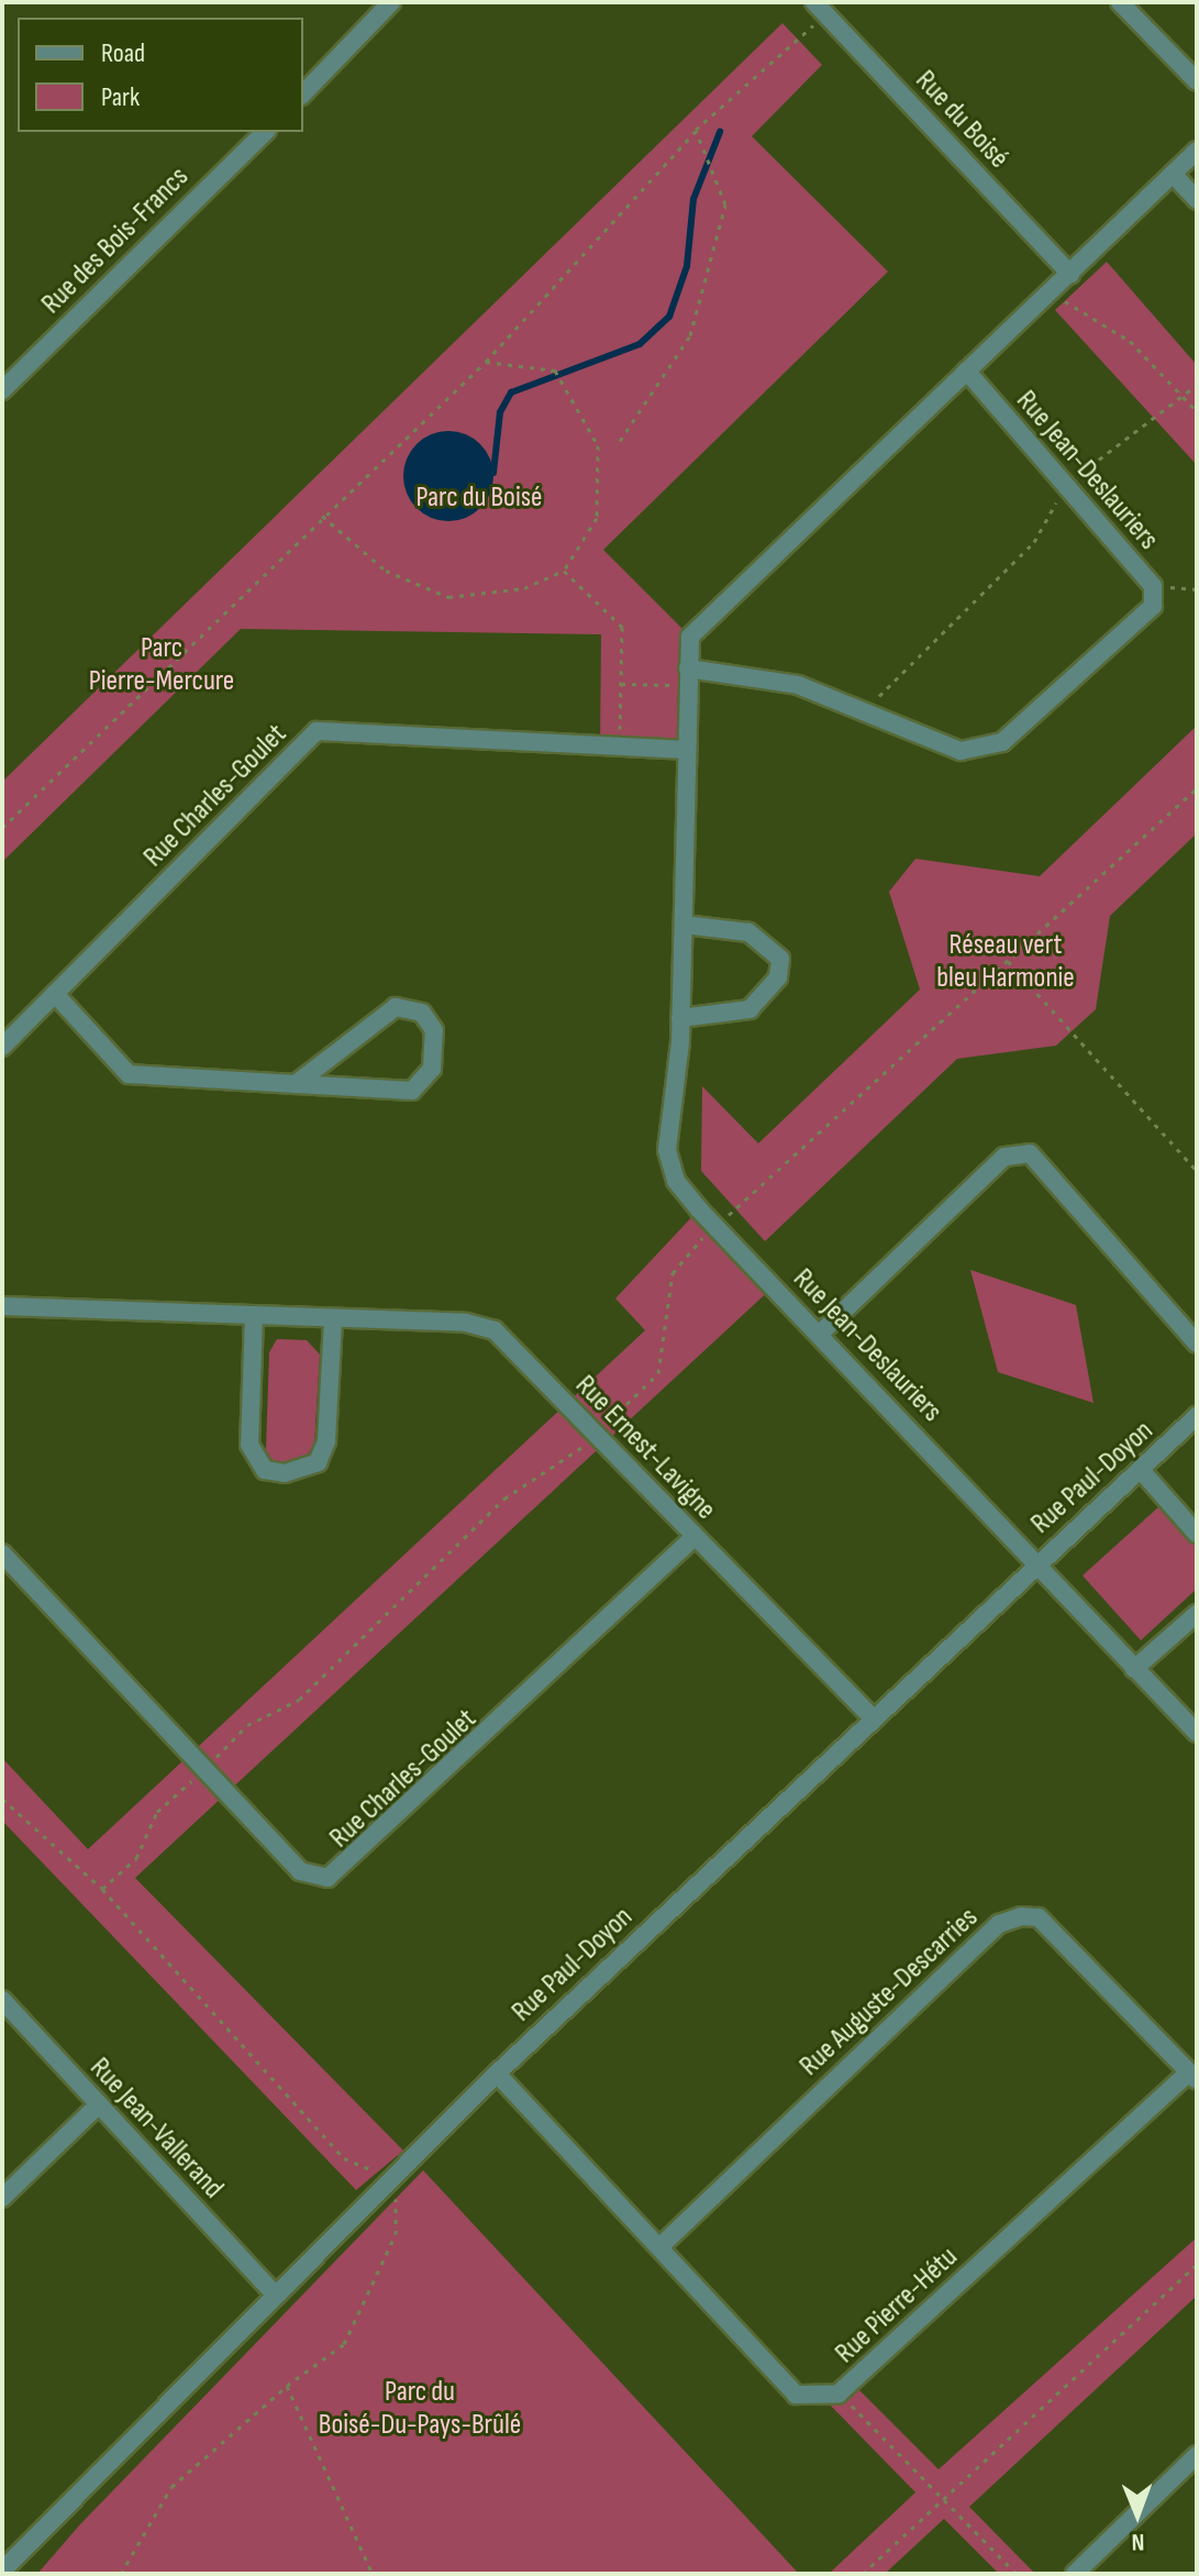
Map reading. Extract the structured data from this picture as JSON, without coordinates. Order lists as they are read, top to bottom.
{
  "streets": {
    "street": [
      "Rue du Boisé",
      "Rue des Bois-Francs",
      "Rue Jean-Deslauriers",
      "Rue Charles-Goulet",
      "Rue Ernest-Lavigne",
      "Rue Paul-Doyon",
      "Rue Auguste-Descarries",
      "Rue Jean-Vallerand",
      "Rue Pierre-Hétu"
    ]
  },
  "crossings": [
    ["Rue du Boisé", "Rue Jean-Deslauriers"],
    ["Rue Jean-Deslauriers", "Rue Charles-Goulet"],
    ["Rue Jean-Deslauriers", "Rue Paul-Doyon"],
    ["Rue Charles-Goulet", "Rue Ernest-Lavigne"],
    ["Rue Ernest-Lavigne", "Rue Paul-Doyon"],
    ["Rue Paul-Doyon", "Rue Jean-Vallerand"],
    ["Rue Paul-Doyon", "Rue Pierre-Hétu"],
    ["Rue Auguste-Descarries", "Rue Pierre-Hétu"]
  ],
  "parks": [
    "Parc du Boisé",
    "Parc Pierre-Mercure",
    "Réseau vert bleu Harmonie",
    "Parc du Boisé-Du-Pays-Brûlé"
  ],
  "legend": ["Road", "Park"],
  "north": "bottom"
}
